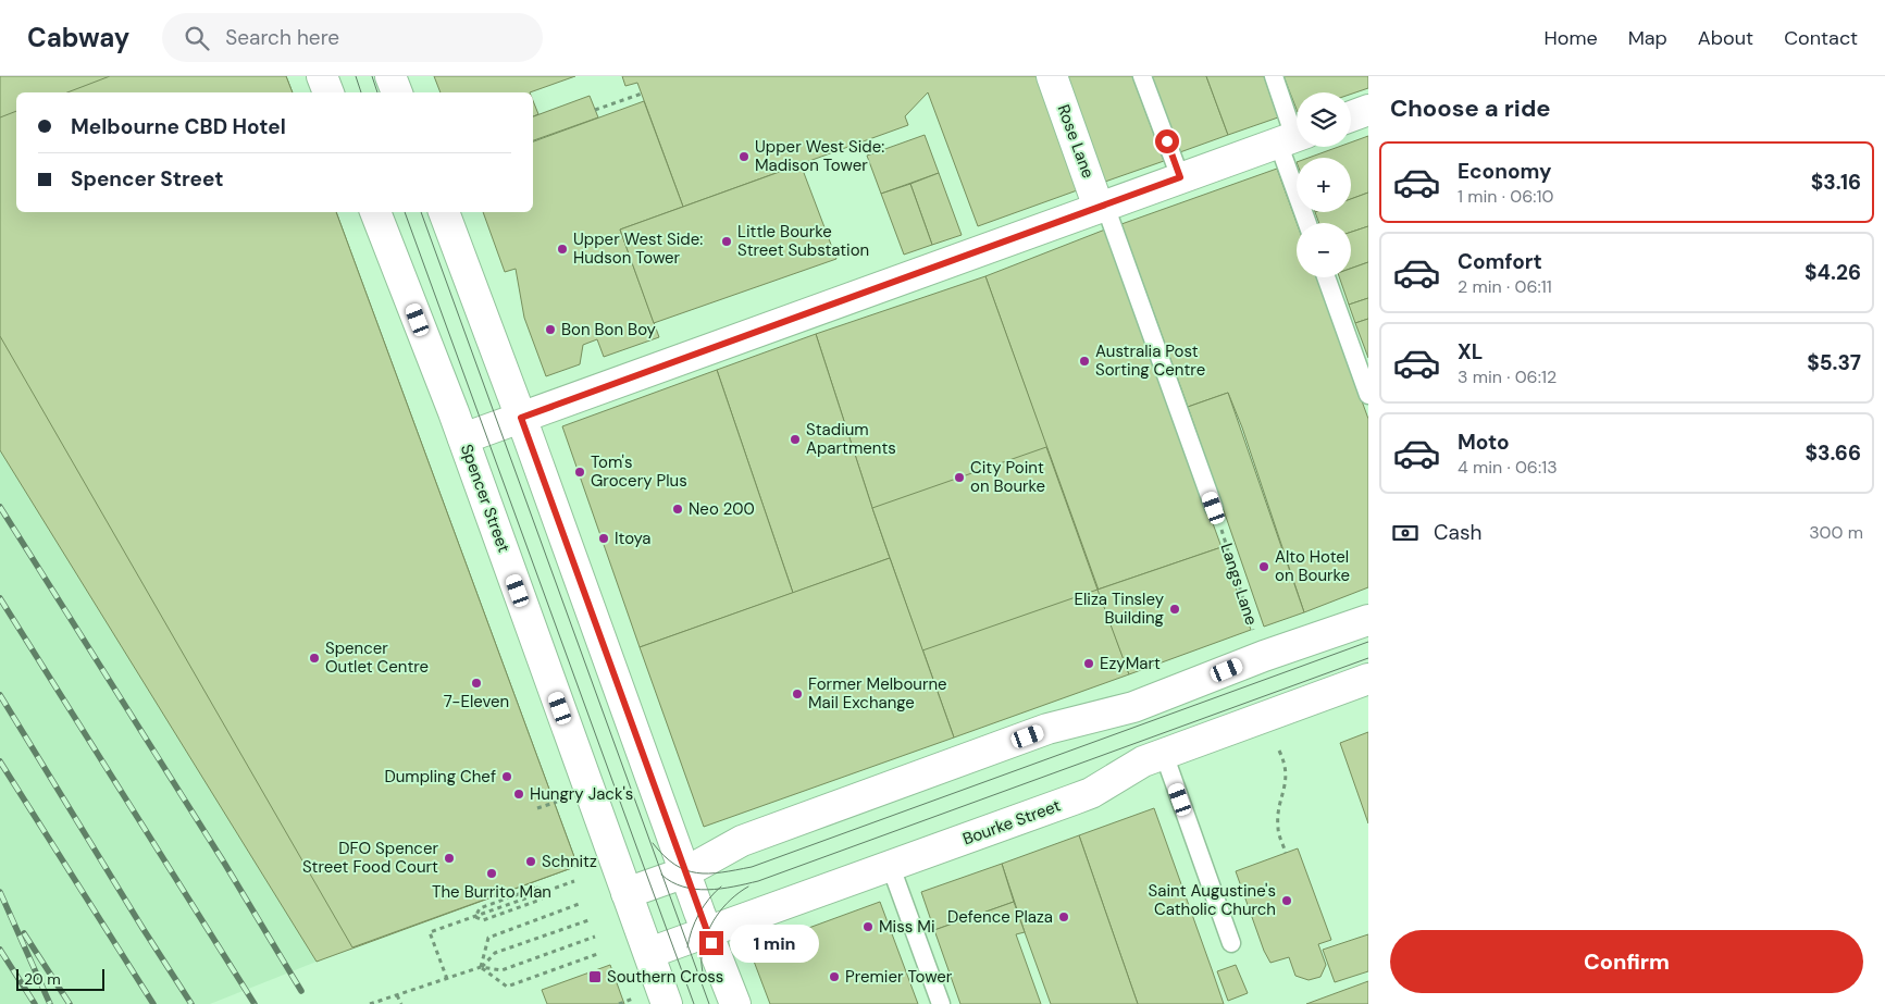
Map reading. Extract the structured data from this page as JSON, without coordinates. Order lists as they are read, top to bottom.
{
  "streets": {
    "street": ["Rose Lane", "Spencer Street", "Bourke Street"],
    "path": ["Langs Lane"]
  },
  "crossings": [
    ["Spencer Street", "Bourke Street"]
  ],
  "places": {
    "other": [
      "Upper West Side: Madison Tower",
      "Little Bourke Street Substation",
      "Upper West Side: Hudson Tower",
      "Bon Bon Boy",
      "Australia Post Sorting Centre",
      "Stadium Apartments",
      "Tom's Grocery Plus",
      "City Point on Bourke",
      "Neo 200",
      "Itoya",
      "Alto Hotel on Bourke",
      "Eliza Tinsley Building",
      "Spencer Outlet Centre",
      "EzyMart",
      "7-Eleven",
      "Former Melbourne Mail Exchange",
      "Dumpling Chef",
      "Hungry Jack's",
      "DFO Spencer Street Food Court",
      "Schnitz",
      "The Burrito Man",
      "Saint Augustine's Catholic Church",
      "Defence Plaza",
      "Miss Mi",
      "Premier Tower"
    ],
    "transit": ["Southern Cross"]
  },
  "scale_bar": "20 m",
  "page": {
    "header": "Cabway",
    "search": "Search here",
    "nav": [
      "Home",
      "Map",
      "About",
      "Contact"
    ],
    "heading": "Choose a ride",
    "map_buttons": ["+", "−"],
    "banner": ["Melbourne CBD Hotel", "Spencer Street"],
    "list": [
      {
        "name": "Economy",
        "note": "1 min · 06:10",
        "value": "$3.16"
      },
      {
        "name": "Comfort",
        "note": "2 min · 06:11",
        "value": "$4.26"
      },
      {
        "name": "XL",
        "note": "3 min · 06:12",
        "value": "$5.37"
      },
      {
        "name": "Moto",
        "note": "4 min · 06:13",
        "value": "$3.66"
      }
    ],
    "pay": ["Cash", "300 m"],
    "buttons": "Confirm",
    "bubble": "1 min",
    "scale": "20 m"
  }
}
